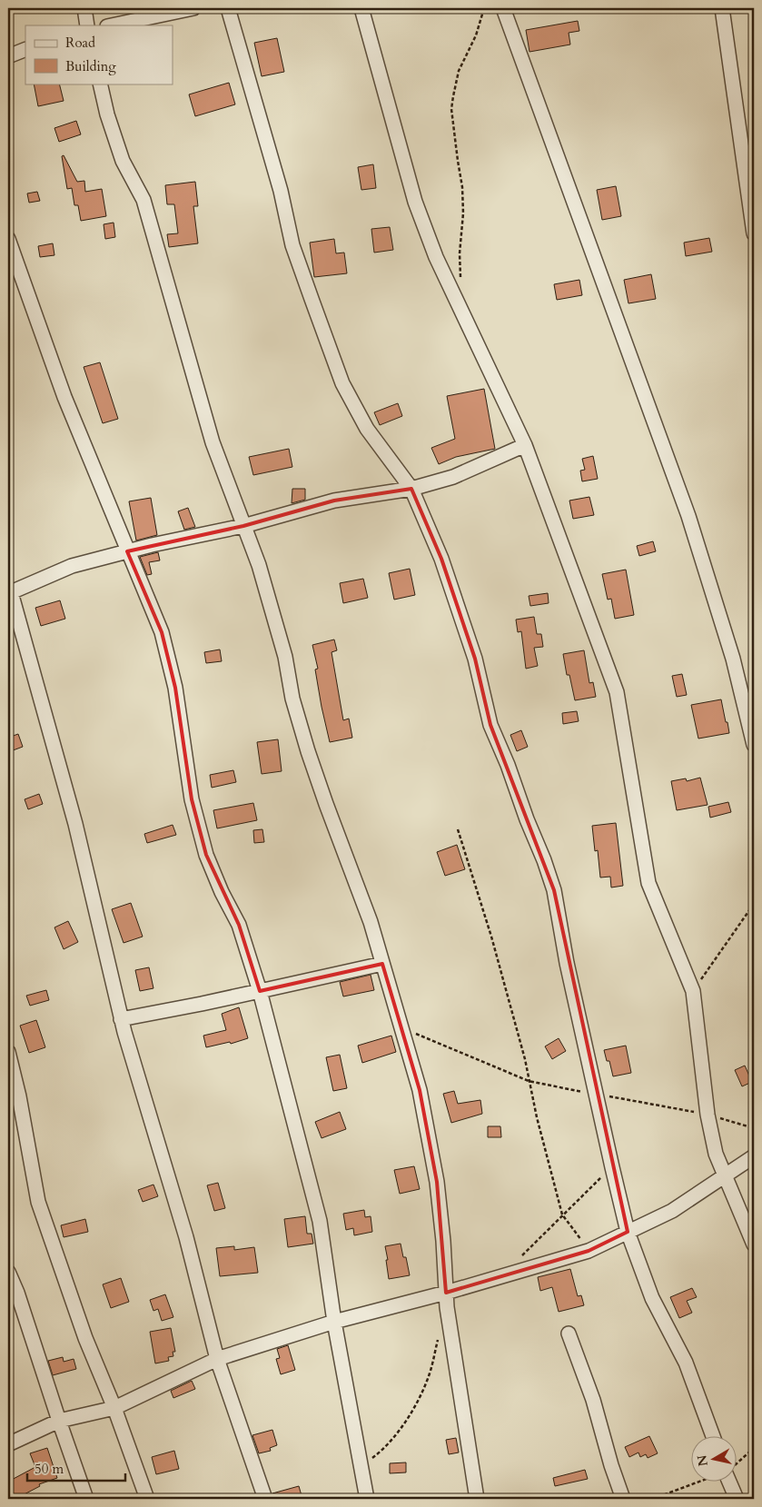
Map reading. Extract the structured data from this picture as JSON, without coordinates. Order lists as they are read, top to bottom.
{
  "legend": ["Road", "Building"],
  "scale_bar": "50 m",
  "north": "left"
}
